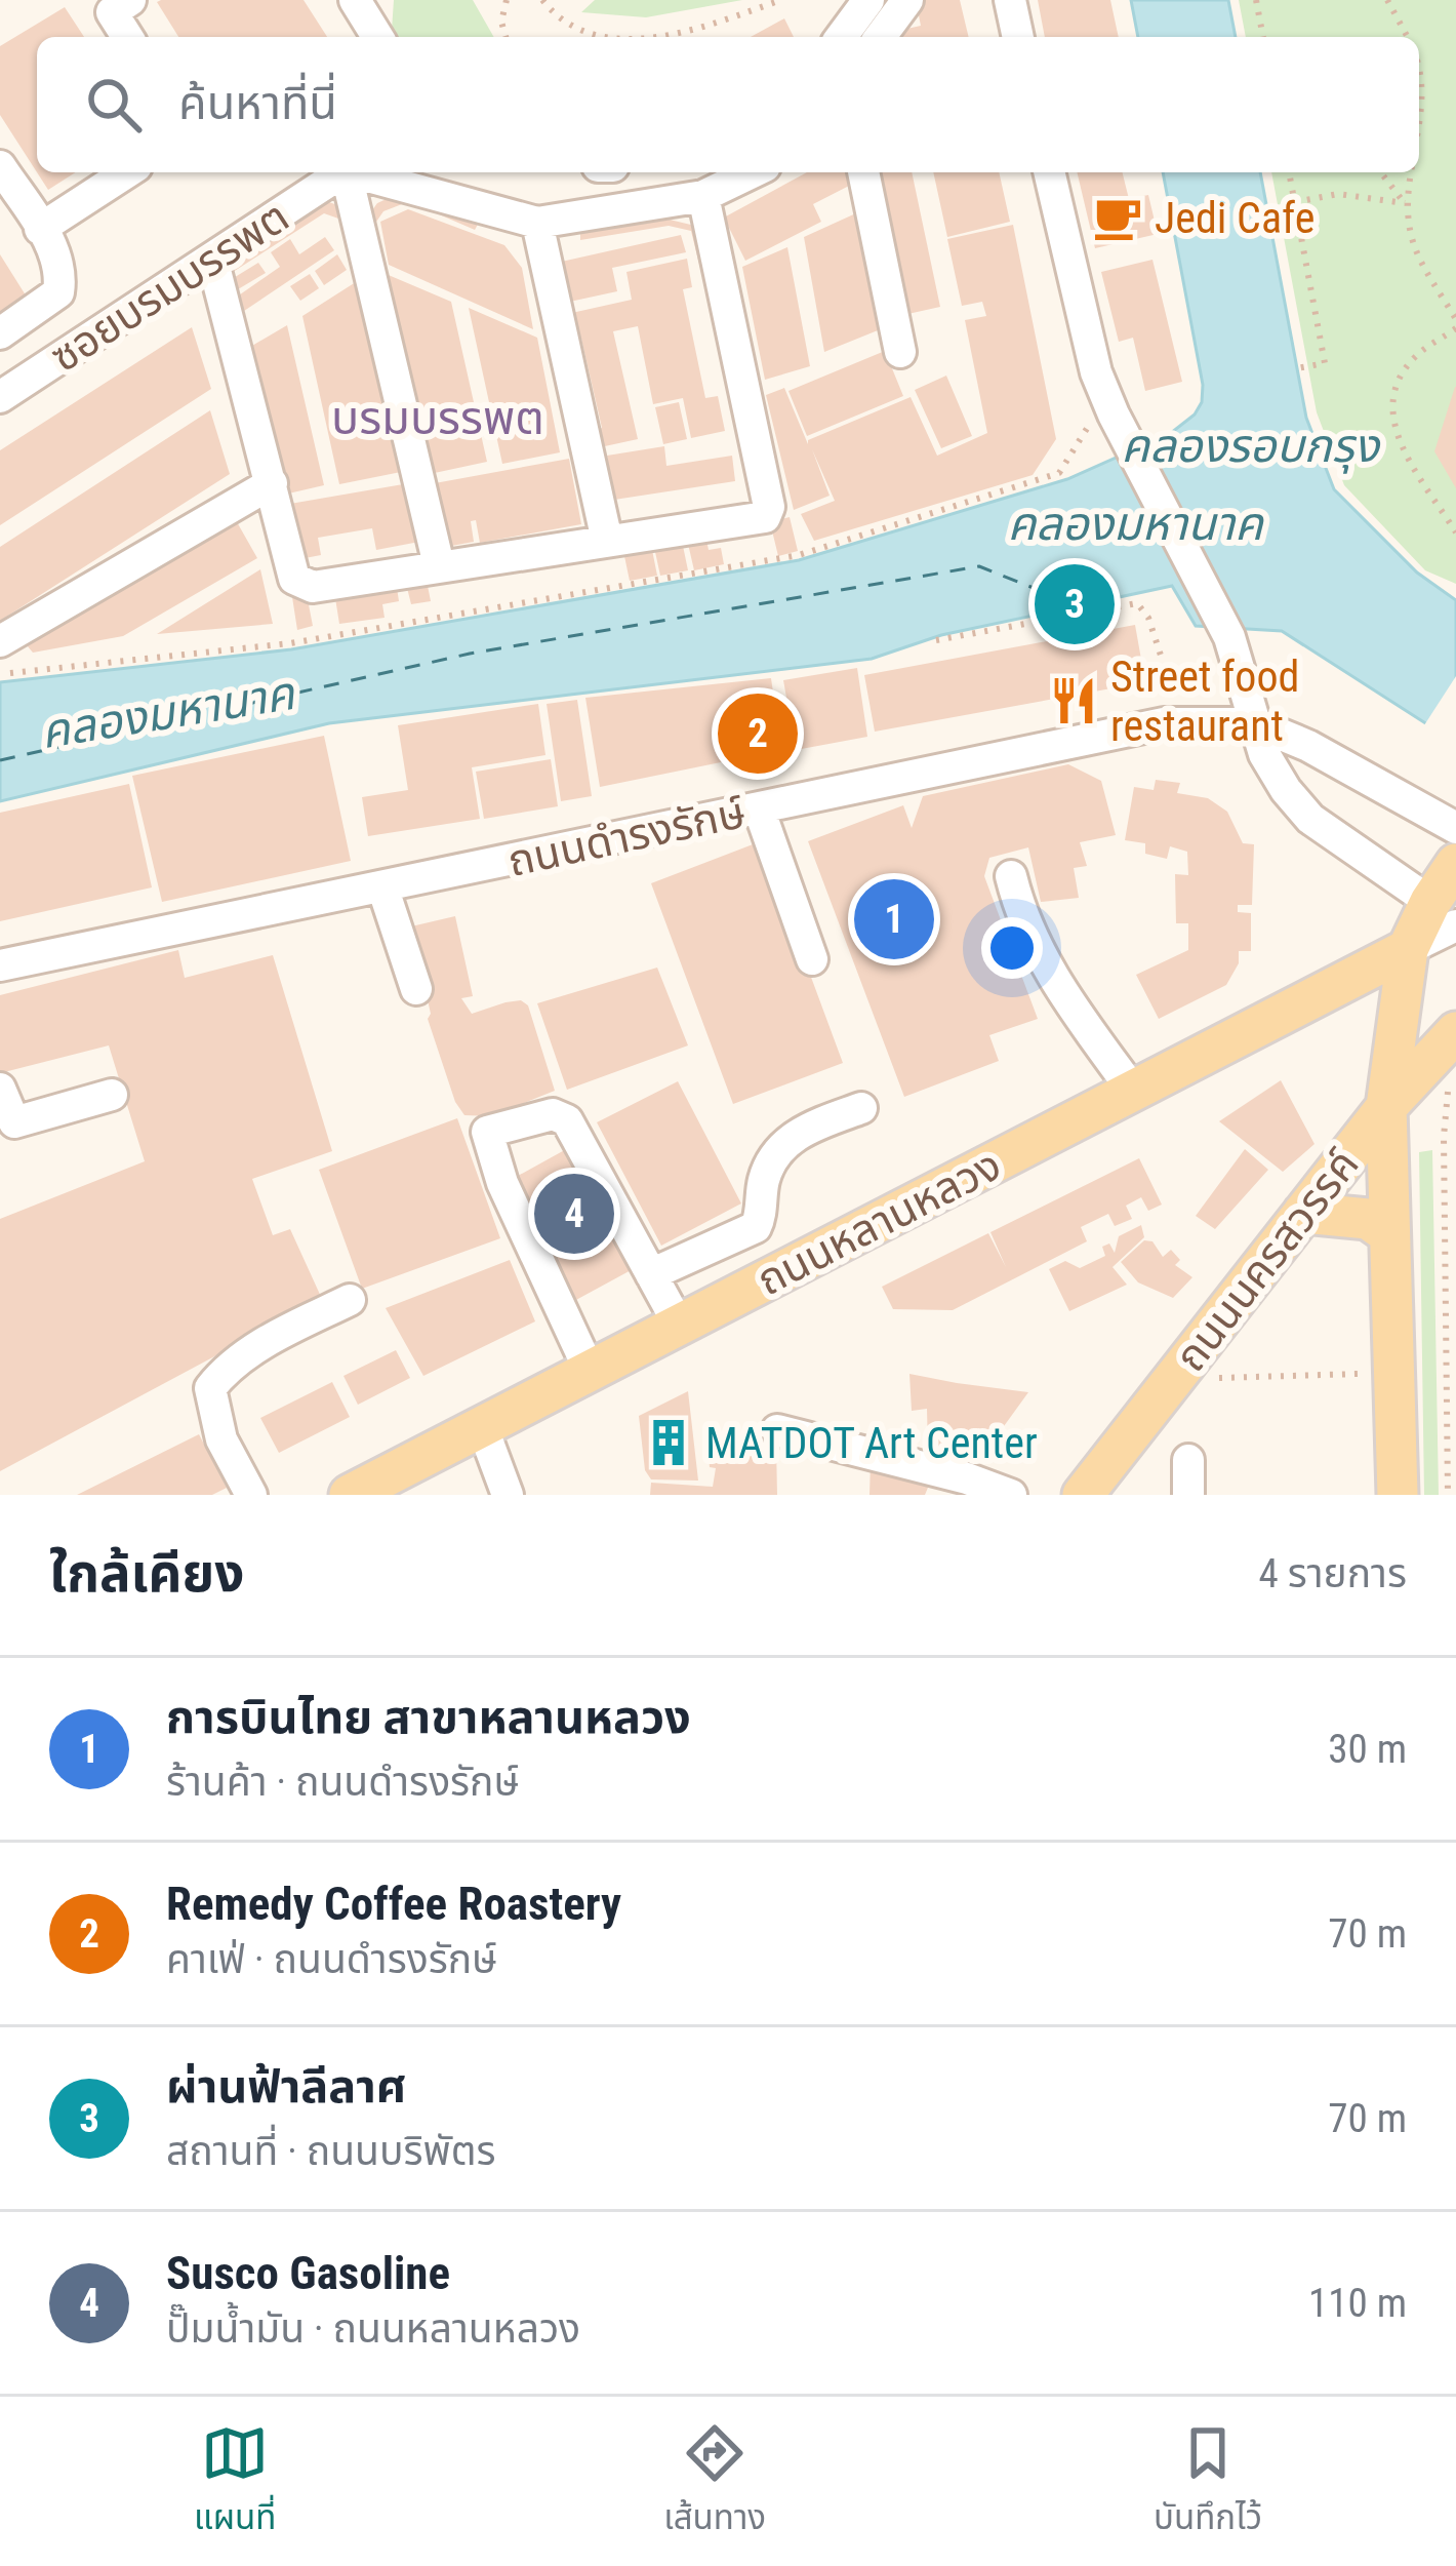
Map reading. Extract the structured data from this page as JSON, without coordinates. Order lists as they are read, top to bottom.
{
  "streets": {
    "main road": ["ถนนหลานหลวง", "ถนนนครสวรรค์"],
    "street": ["ซอยบรมบรรพต", "ถนนดำรงรักษ์"]
  },
  "districts": ["บรมบรรพต"],
  "water": ["คลองรอบกรุง", "คลองมหานาค"],
  "places": {
    "cafe": ["Jedi Cafe"],
    "restaurant": ["Street food restaurant"],
    "building": ["MATDOT Art Center"]
  },
  "page": {
    "search": "ค้นหาที่นี่",
    "pins": [
      "3",
      "2",
      "1",
      "4"
    ],
    "heading": ["ใกล้เคียง", "4 รายการ"],
    "list": [
      {
        "mark": "1",
        "name": "การบินไทย สาขาหลานหลวง",
        "note": "ร้านค้า · ถนนดำรงรักษ์",
        "value": "30 m"
      },
      {
        "mark": "2",
        "name": "Remedy Coffee Roastery",
        "note": "คาเฟ่ · ถนนดำรงรักษ์",
        "value": "70 m"
      },
      {
        "mark": "3",
        "name": "ผ่านฟ้าลีลาศ",
        "note": "สถานที่ · ถนนบริพัตร",
        "value": "70 m"
      },
      {
        "mark": "4",
        "name": "Susco Gasoline",
        "note": "ปั๊มน้ำมัน · ถนนหลานหลวง",
        "value": "110 m"
      }
    ],
    "nav": ["แผนที่", "เส้นทาง", "บันทึกไว้"]
  }
}
